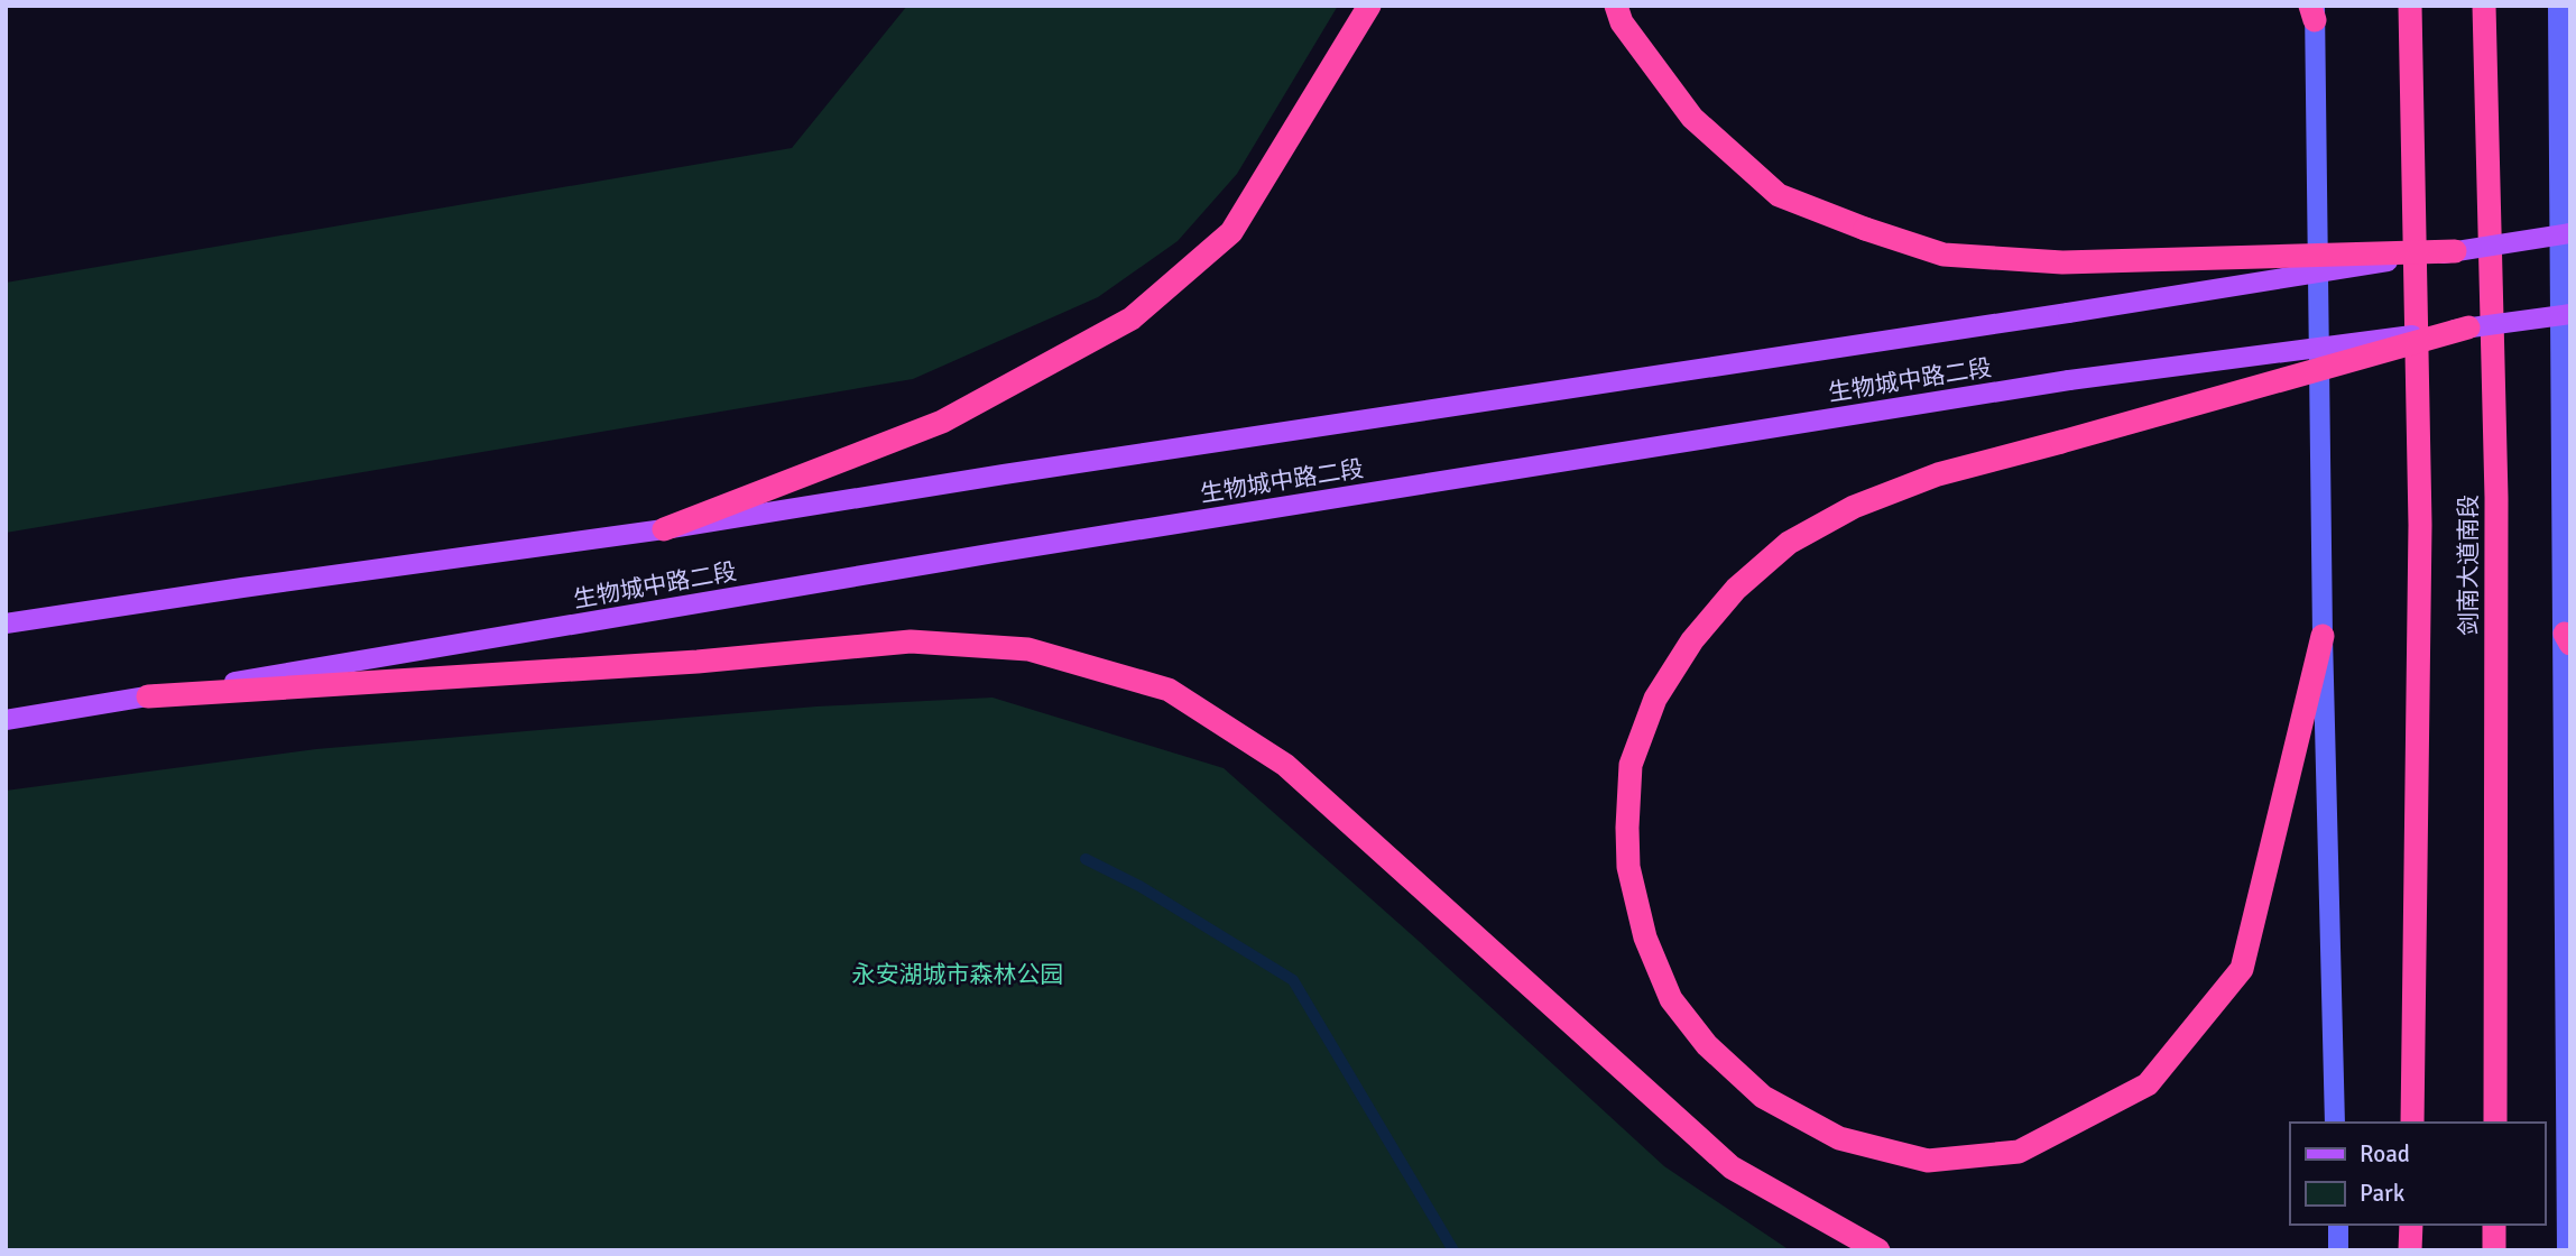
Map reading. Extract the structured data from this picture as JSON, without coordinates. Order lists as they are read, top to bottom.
{
  "streets": {
    "highway": ["剑南大道南段"],
    "main road": ["生物城中路二段"]
  },
  "parks": ["永安湖城市森林公园"],
  "legend": ["Road", "Park"]
}
